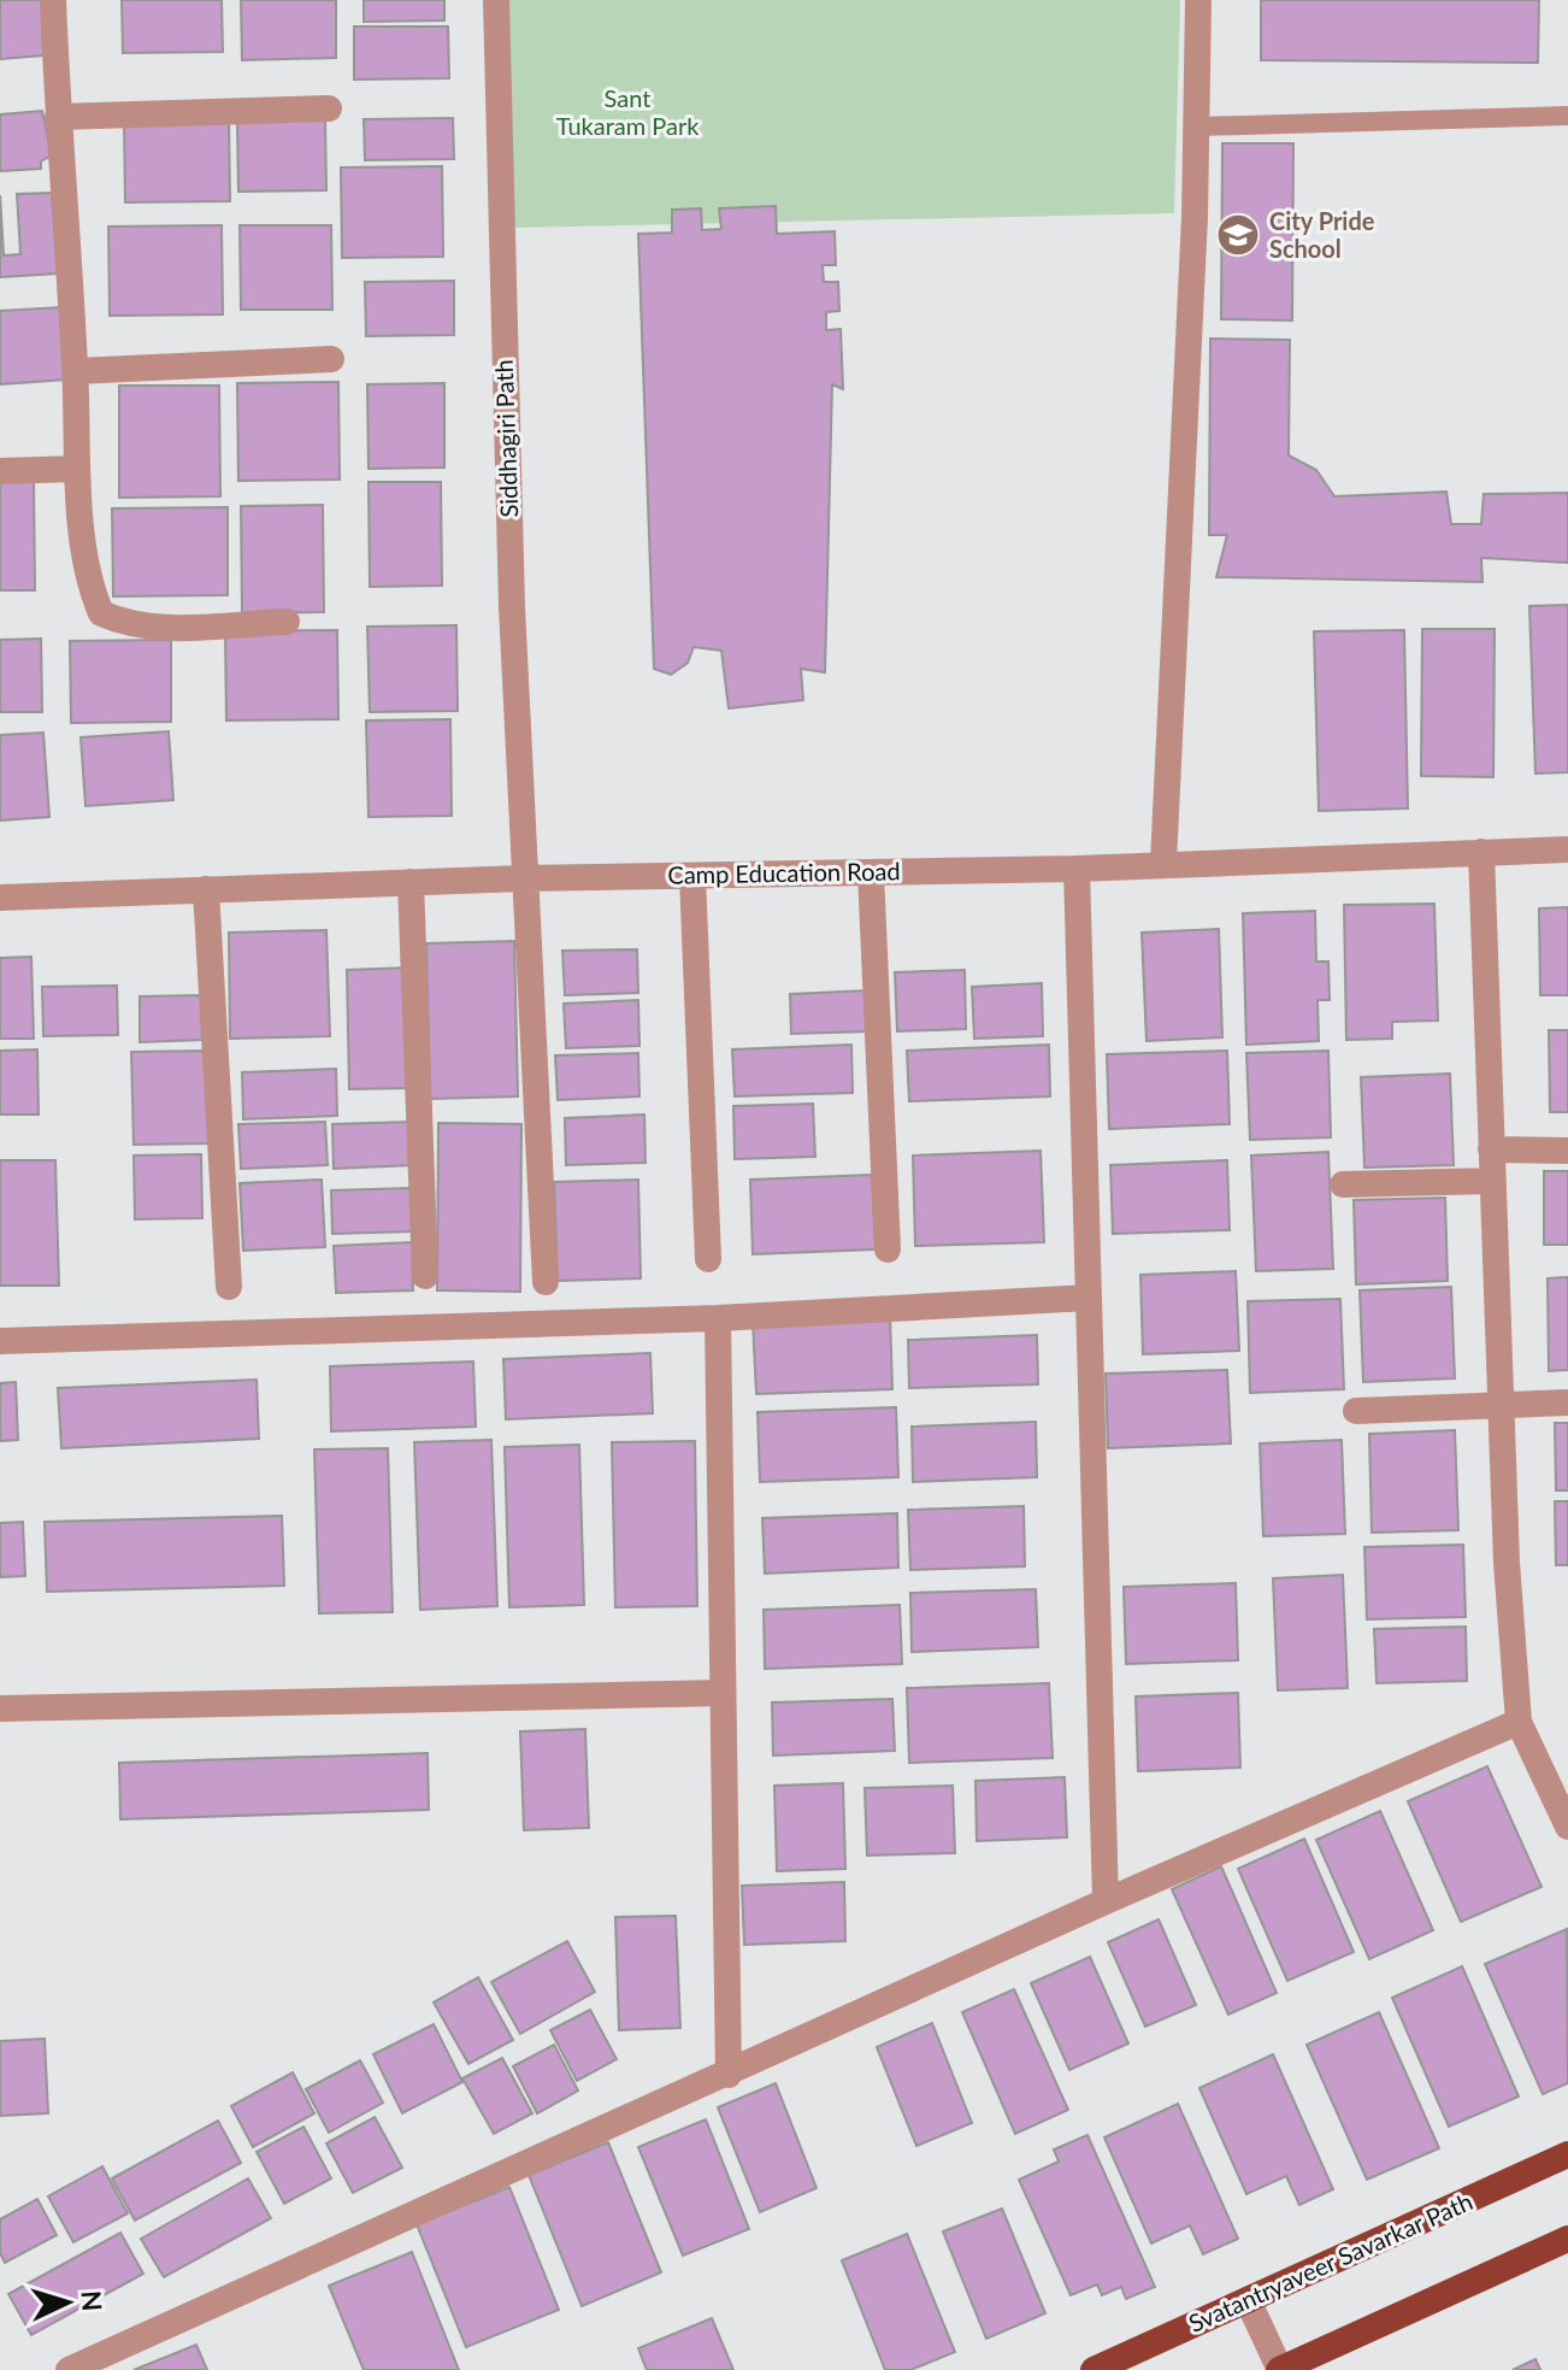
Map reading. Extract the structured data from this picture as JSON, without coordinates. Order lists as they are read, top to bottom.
{
  "streets": {
    "main road": ["Svatantryaveer Savarkar Path"],
    "street": ["Siddhagiri Path", "Camp Education Road"]
  },
  "crossings": [
    ["Siddhagiri Path", "Camp Education Road"]
  ],
  "parks": ["Sant Tukaram Park"],
  "places": {
    "school or university": ["City Pride School"]
  },
  "north": "right"
}
